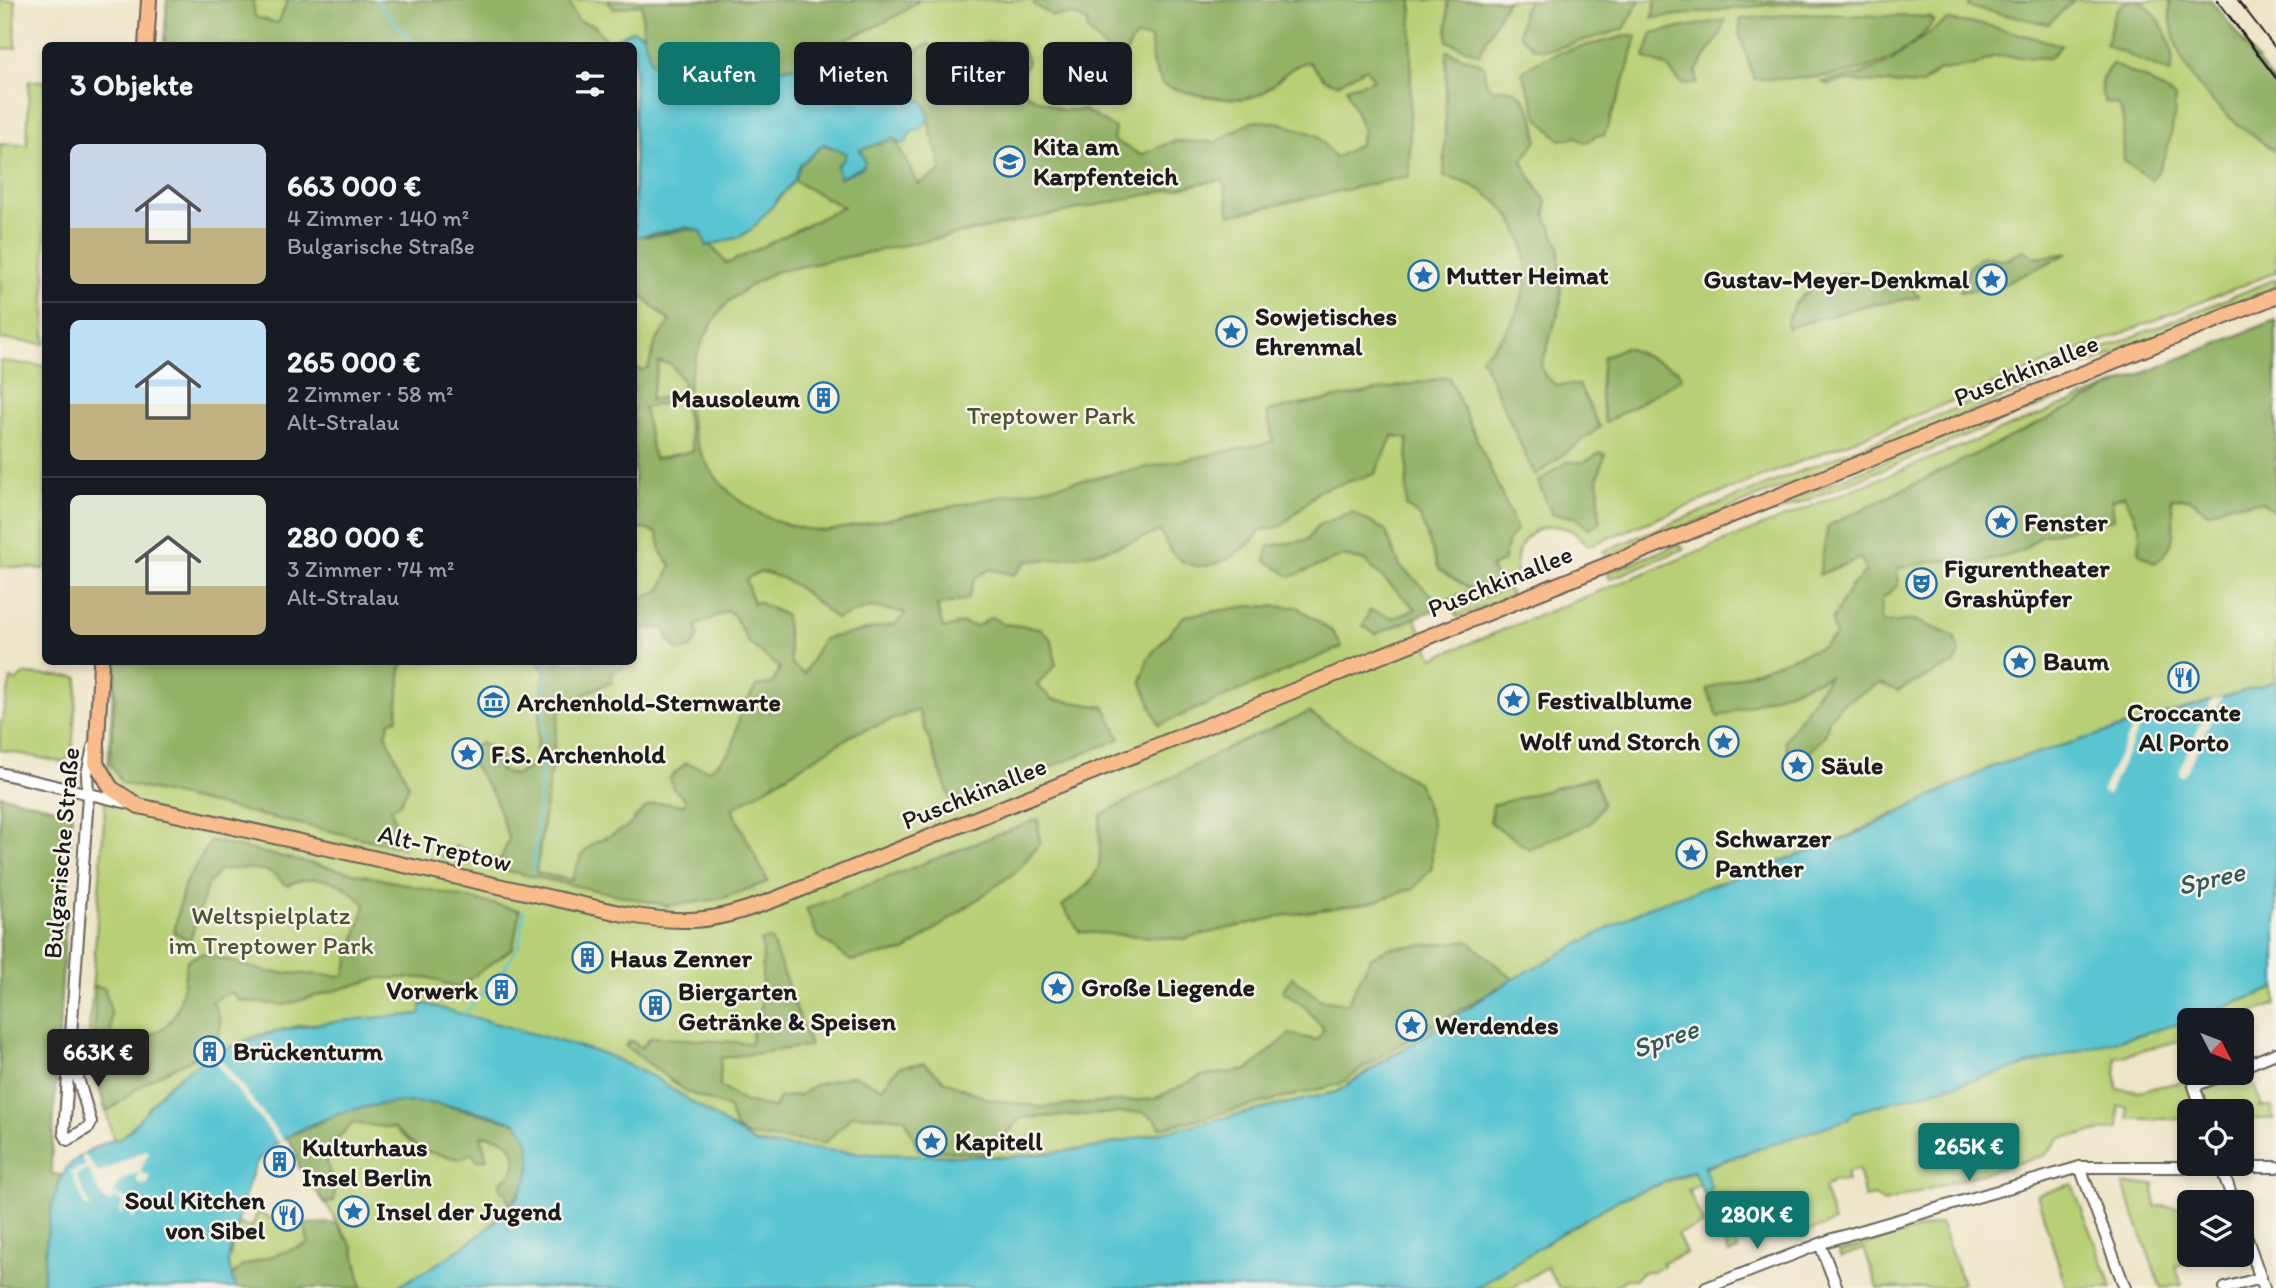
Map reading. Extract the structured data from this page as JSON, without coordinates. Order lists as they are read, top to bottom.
{
  "streets": {
    "main road": ["Puschkinallee", "Alt-Treptow", "Bulgarische Straße"]
  },
  "crossings": [
    ["Puschkinallee", "Alt-Treptow"],
    ["Alt-Treptow", "Bulgarische Straße"]
  ],
  "water": ["Spree"],
  "parks": ["Treptower Park", "Weltspielplatz im Treptower Park"],
  "places": {
    "school or university": ["Kita am Karpfenteich"],
    "place": [
      "Mutter Heimat",
      "Gustav-Meyer-Denkmal",
      "Sowjetisches Ehrenmal",
      "Fenster",
      "Baum",
      "Festivalblume",
      "Wolf und Storch",
      "F.S. Archenhold",
      "Säule",
      "Schwarzer Panther",
      "Große Liegende",
      "Werdendes",
      "Kapitell",
      "Insel der Jugend"
    ],
    "building": [
      "Mausoleum",
      "Haus Zenner",
      "Vorwerk",
      "Biergarten Getränke & Speisen",
      "Brückenturm",
      "Kulturhaus Insel Berlin"
    ],
    "theatre": ["Figurentheater Grashüpfer"],
    "restaurant": ["Croccante Al Porto", "Soul Kitchen von Sibel"],
    "museum": ["Archenhold-Sternwarte"]
  },
  "north": "bottom right",
  "page": {
    "chip": [
      "Kaufen",
      "Mieten",
      "Filter",
      "Neu"
    ],
    "heading": "3 Objekte",
    "list": [
      {
        "name": "663 000 €",
        "note": "4 Zimmer · 140 m² · Bulgarische Straße"
      },
      {
        "name": "265 000 €",
        "note": "2 Zimmer · 58 m² · Alt-Stralau"
      },
      {
        "name": "280 000 €",
        "note": "3 Zimmer · 74 m² · Alt-Stralau"
      }
    ],
    "price": ["663K €", "265K €", "280K €"]
  }
}
